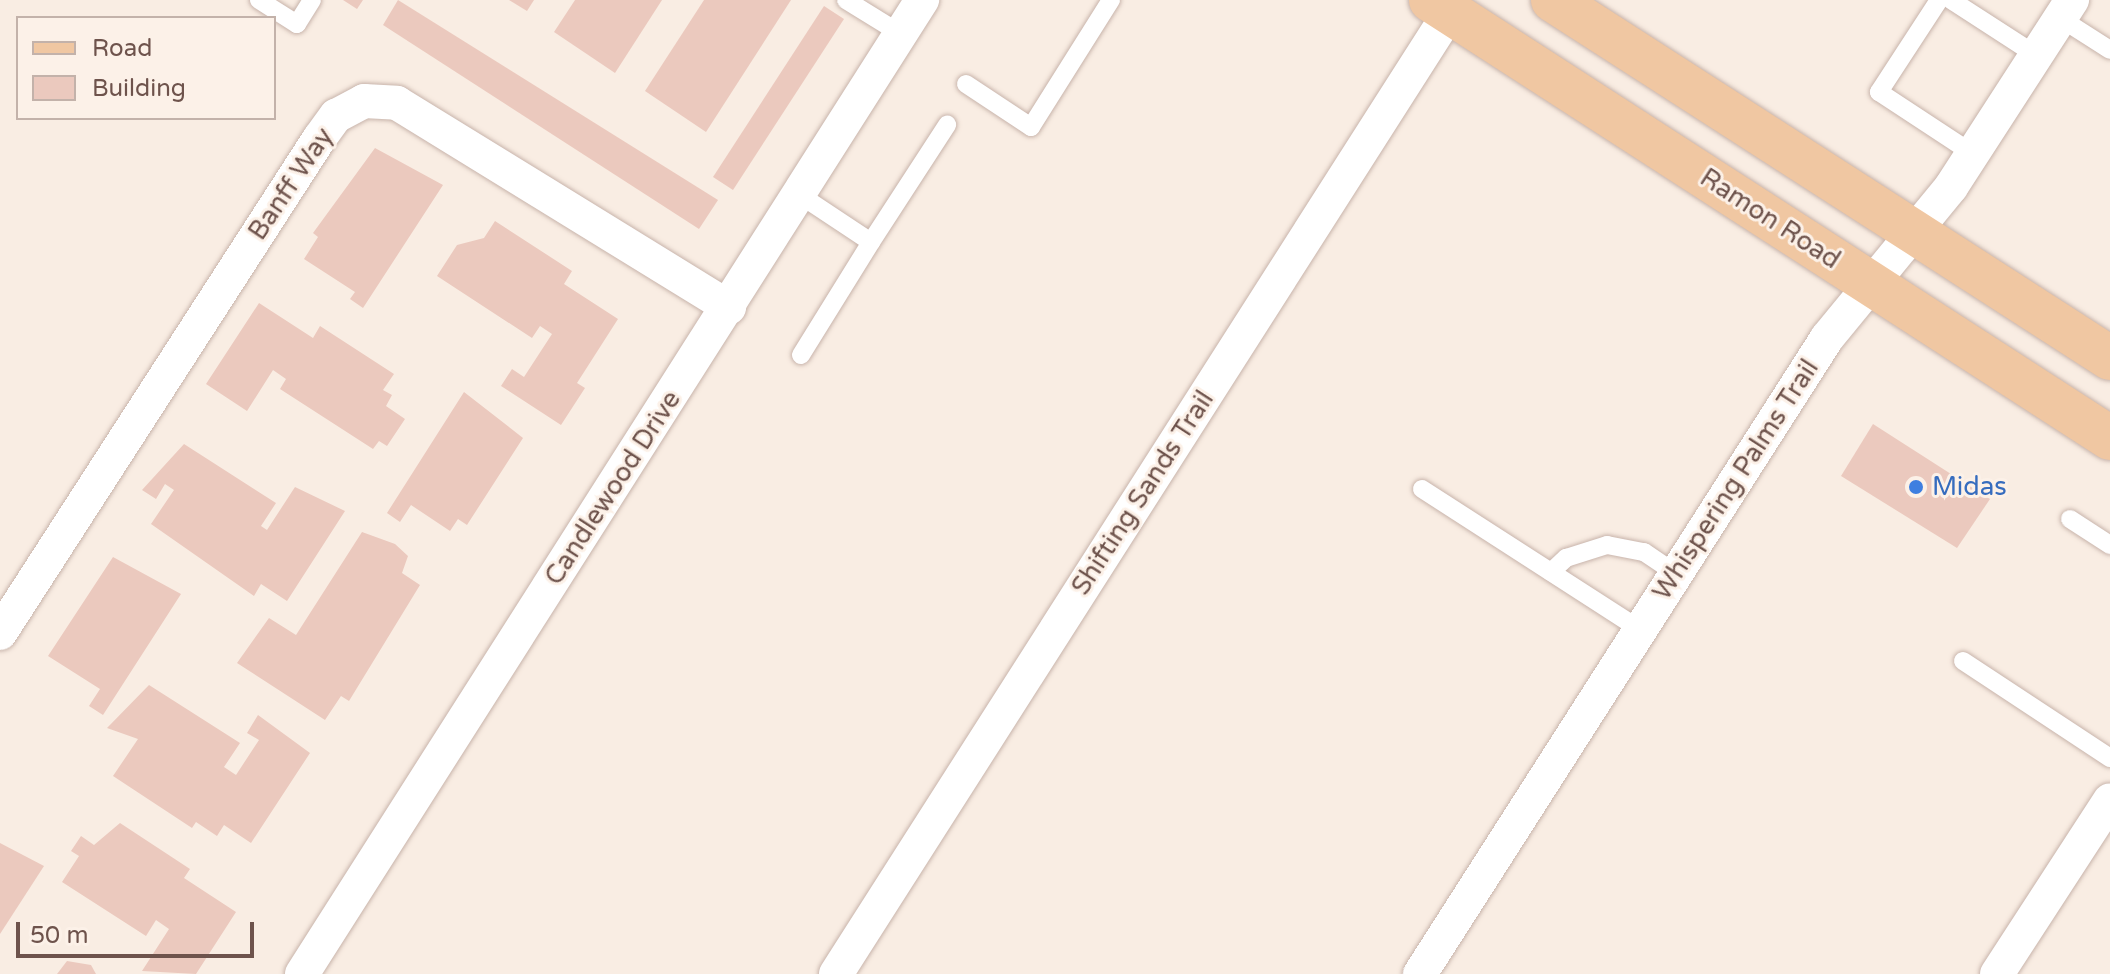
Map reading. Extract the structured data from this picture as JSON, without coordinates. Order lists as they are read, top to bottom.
{
  "streets": {
    "main road": ["Ramon Road"],
    "street": [
      "Banff Way",
      "Whispering Palms Trail",
      "Candlewood Drive",
      "Shifting Sands Trail"
    ]
  },
  "crossings": [
    ["Banff Way", "Candlewood Drive"],
    ["Ramon Road", "Whispering Palms Trail"],
    ["Ramon Road", "Shifting Sands Trail"]
  ],
  "places": ["Midas"],
  "legend": ["Road", "Building"],
  "scale_bar": "50 m"
}
